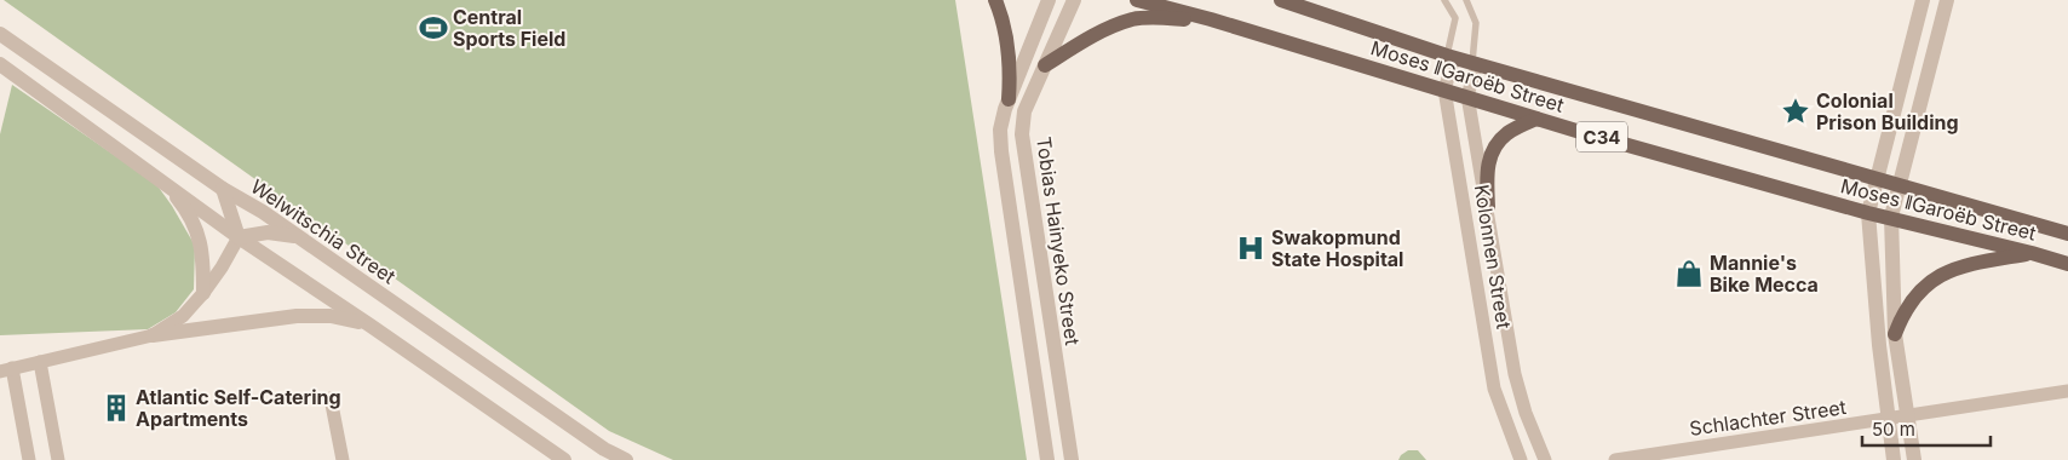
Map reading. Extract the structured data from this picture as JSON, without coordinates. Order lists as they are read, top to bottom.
{
  "streets": {
    "main road": ["Moses ǁGaroëb Street", "C34"],
    "street": [
      "Welwitschia Street",
      "Tobias Hainyeko Street",
      "Kolonnen Street",
      "Schlachter Street"
    ]
  },
  "crossings": [
    ["Moses ǁGaroëb Street", "Kolonnen Street"]
  ],
  "places": {
    "sports": ["Central Sports Field"],
    "place": ["Colonial Prison Building"],
    "hospital": ["Swakopmund State Hospital"],
    "shop": ["Mannie's Bike Mecca"],
    "building": ["Atlantic Self-Catering Apartments"]
  },
  "scale_bar": "50 m"
}
